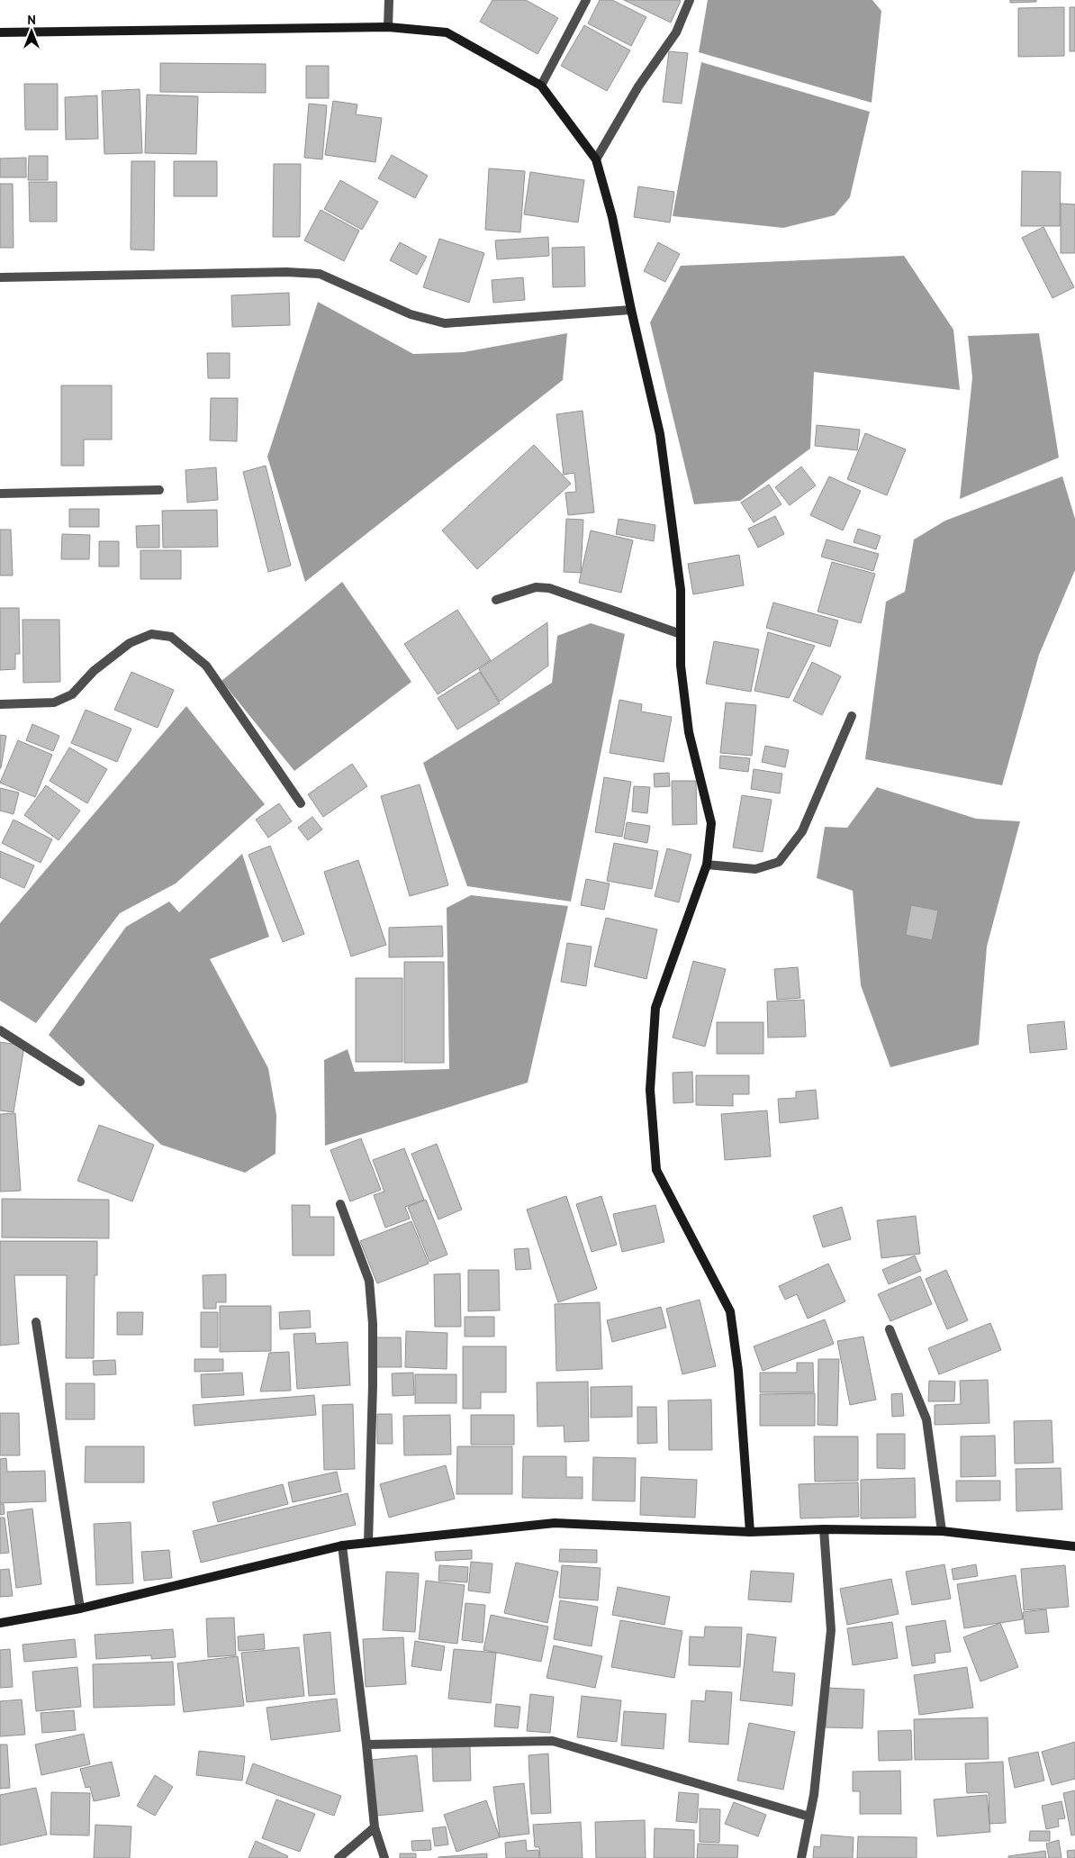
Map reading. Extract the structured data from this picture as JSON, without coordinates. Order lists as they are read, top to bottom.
{
  "north": "top"
}
